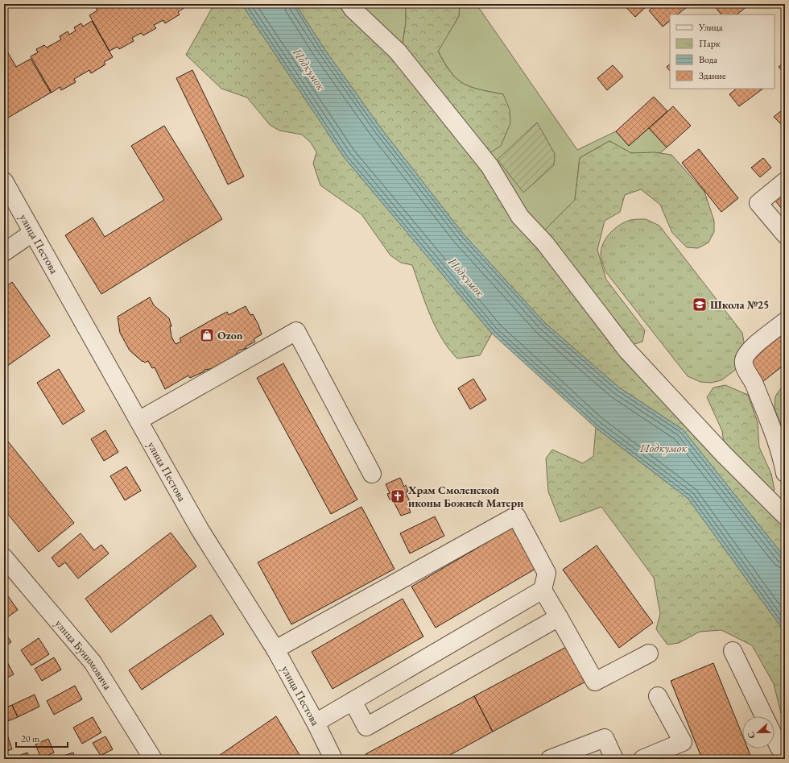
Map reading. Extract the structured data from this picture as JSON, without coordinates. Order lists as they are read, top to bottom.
{
  "streets": {
    "street": ["улица Пестова", "улица Бунимовича"]
  },
  "water": ["Подкумок"],
  "places": {
    "school or university": ["Школа №25"],
    "shop": ["Ozon"],
    "church": ["Храм Смоленской иконы Божией Матери"]
  },
  "legend": [
    "Улица",
    "Парк",
    "Вода",
    "Здание"
  ],
  "scale_bar": "20 m",
  "north": "left"
}
